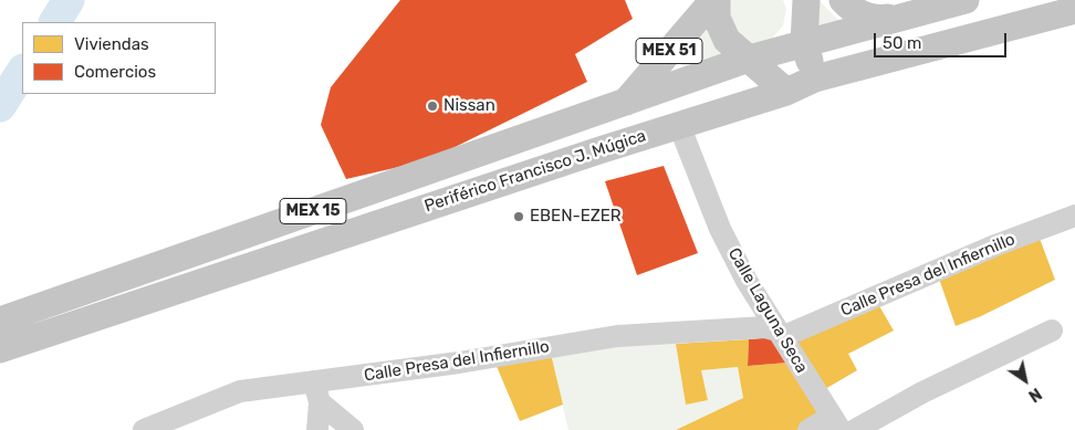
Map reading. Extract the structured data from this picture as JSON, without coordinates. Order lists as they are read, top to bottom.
{
  "streets": {
    "main road": ["MEX 51", "Periférico Francisco J. Múgica", "MEX 15"],
    "street": ["Calle Presa del Infiernillo", "Calle Laguna Seca"]
  },
  "crossings": [
    ["MEX 51", "Periférico Francisco J. Múgica"],
    ["Periférico Francisco J. Múgica", "Calle Laguna Seca"],
    ["Calle Presa del Infiernillo", "Calle Laguna Seca"]
  ],
  "places": ["Nissan", "EBEN-EZER"],
  "legend": ["Viviendas", "Comercios"],
  "scale_bar": "50 m",
  "north": "bottom right"
}
